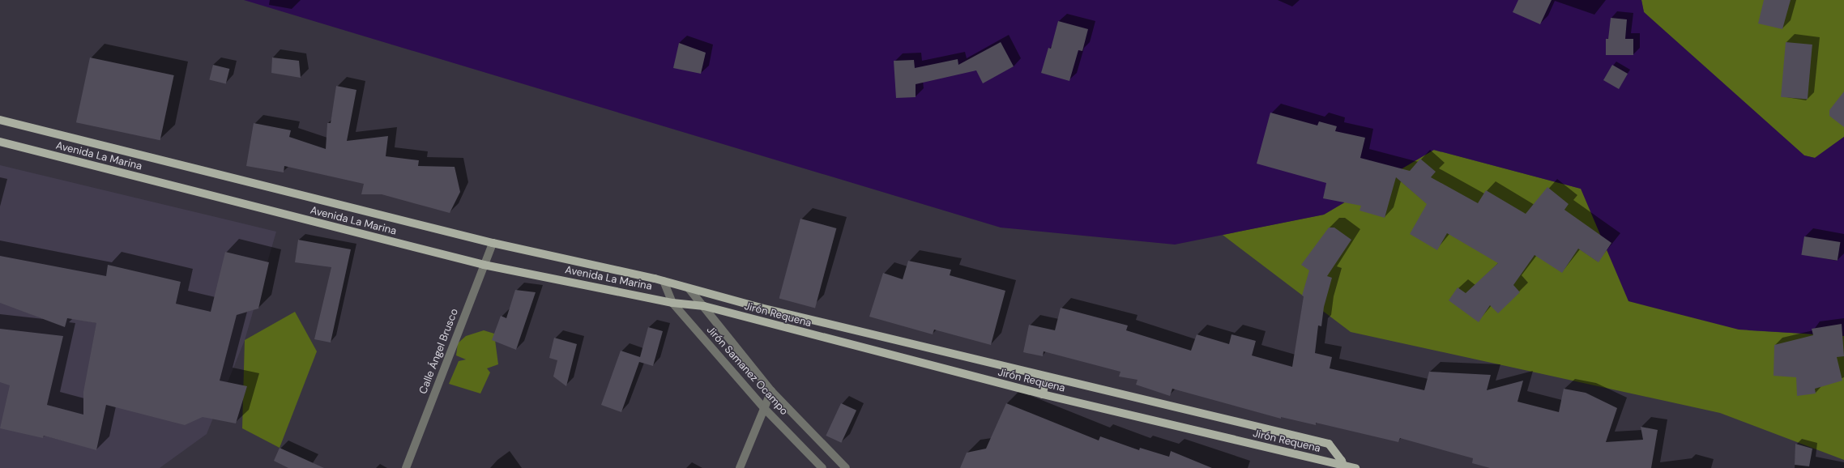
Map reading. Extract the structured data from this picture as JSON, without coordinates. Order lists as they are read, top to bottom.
{
  "streets": {
    "main road": ["Avenida La Marina", "Jirón Requena"],
    "street": ["Calle Ángel Brusco", "Jirón Samanez Ocampo"]
  },
  "crossings": [
    ["Avenida La Marina", "Jirón Requena"],
    ["Avenida La Marina", "Calle Ángel Brusco"],
    ["Avenida La Marina", "Jirón Samanez Ocampo"],
    ["Jirón Requena", "Jirón Samanez Ocampo"]
  ]
}
